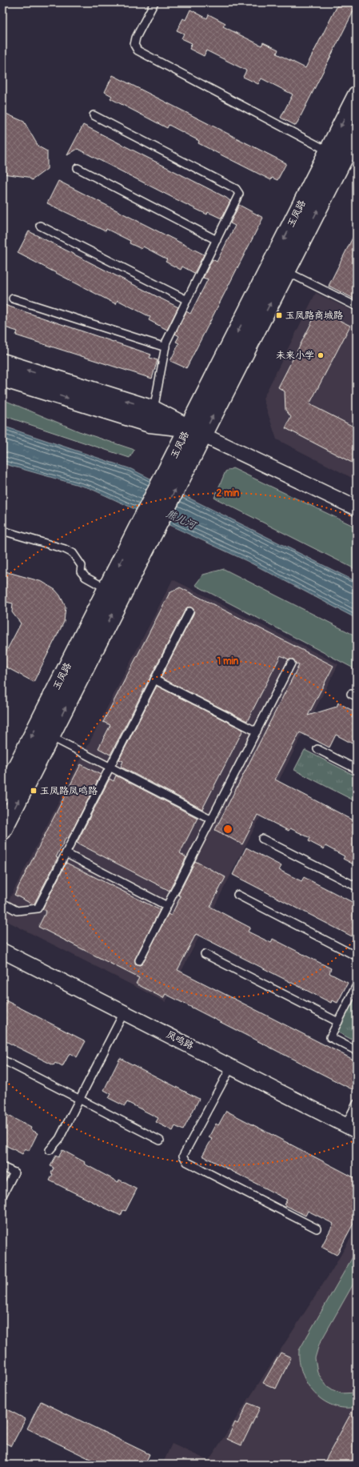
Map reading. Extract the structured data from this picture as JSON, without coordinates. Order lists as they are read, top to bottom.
{
  "streets": {
    "street": ["玉凤路", "凤鸣路"]
  },
  "water": ["熊儿河"],
  "places": {
    "transit": ["玉凤路商城路", "玉凤路凤鸣路"],
    "other": ["未来小学"]
  },
  "rings": ["2 min", "1 min"]
}
